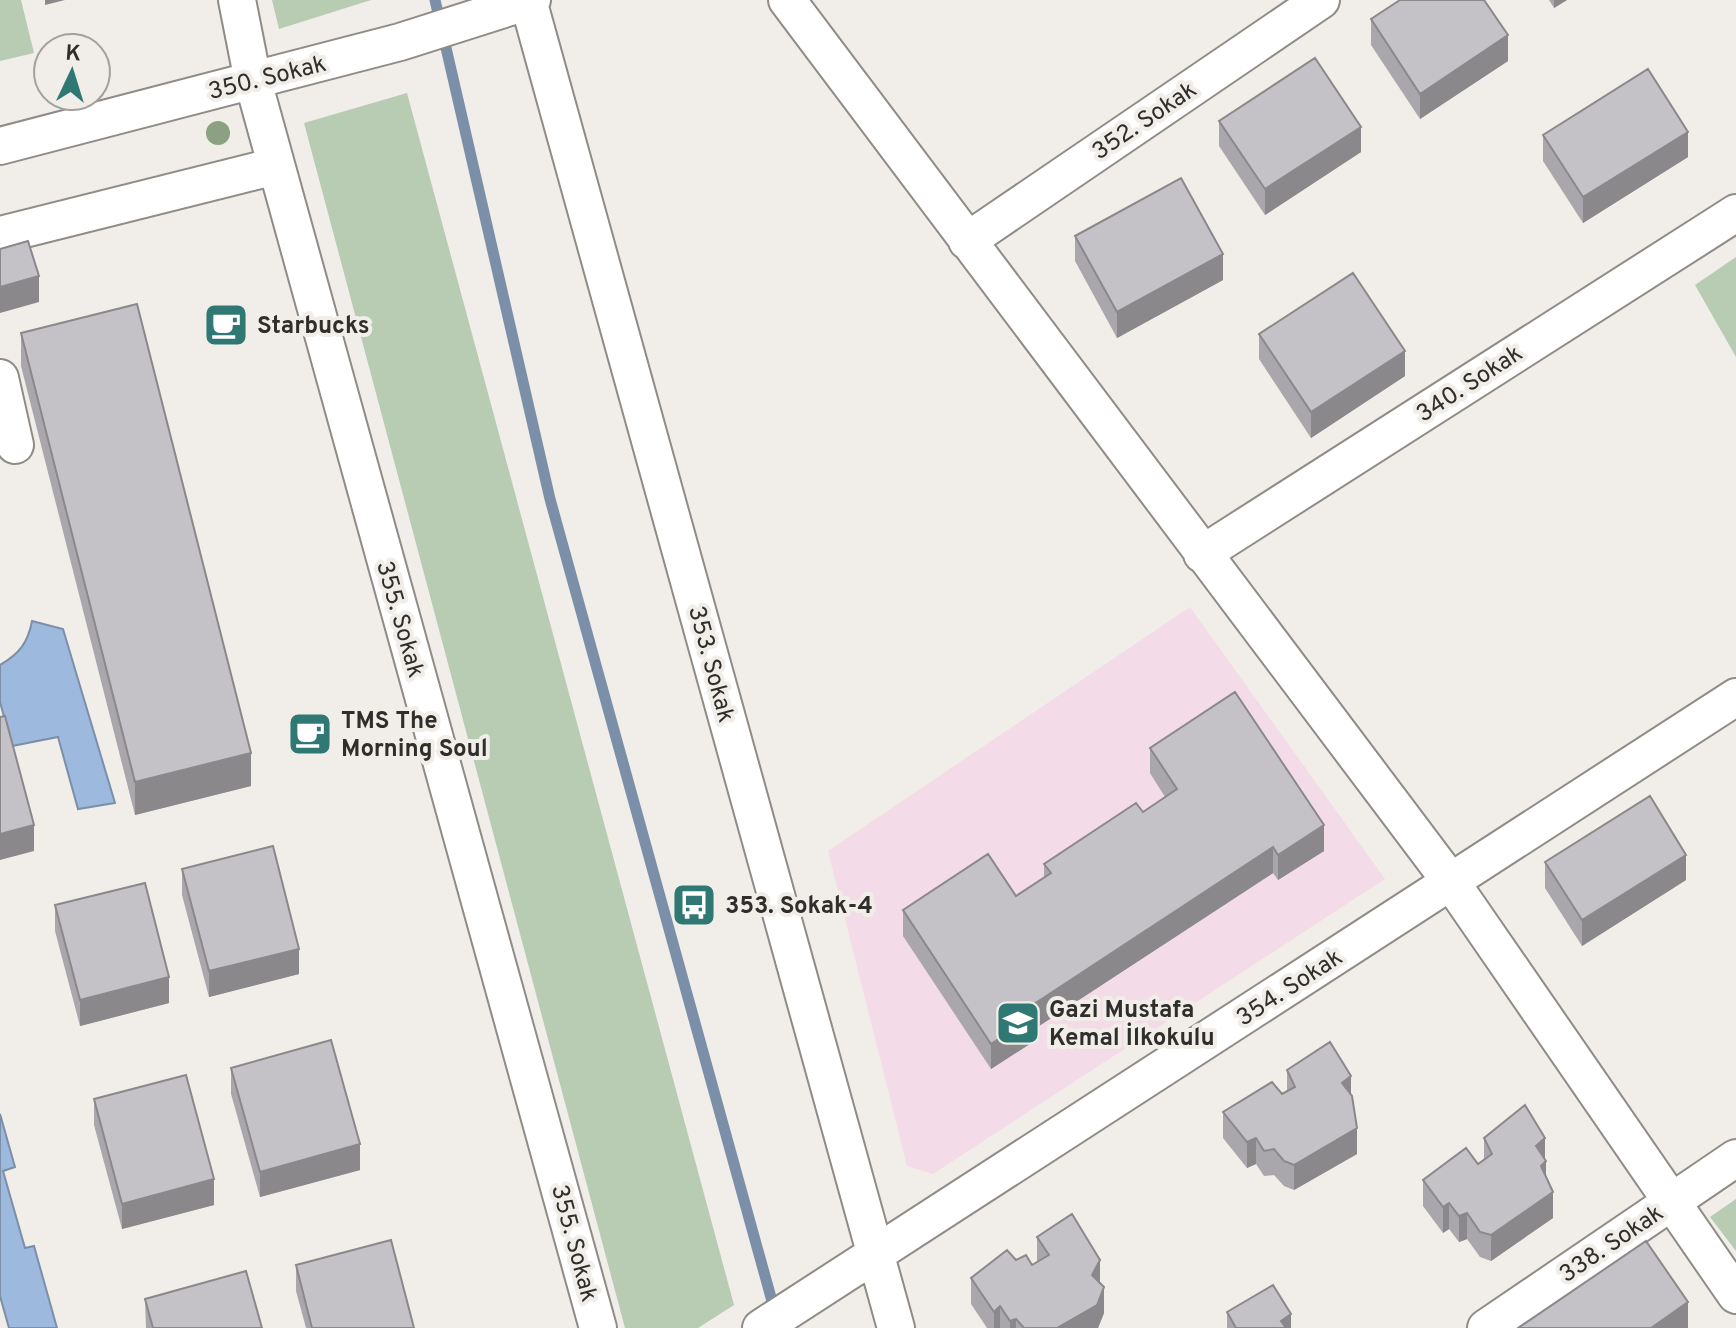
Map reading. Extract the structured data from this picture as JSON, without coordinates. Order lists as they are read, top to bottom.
{
  "streets": {
    "street": [
      "350. Sokak",
      "352. Sokak",
      "340. Sokak",
      "355. Sokak",
      "353. Sokak",
      "354. Sokak",
      "338. Sokak"
    ]
  },
  "crossings": [
    ["350. Sokak", "355. Sokak"],
    ["350. Sokak", "353. Sokak"],
    ["353. Sokak", "354. Sokak"]
  ],
  "places": {
    "cafe": ["Starbucks", "TMS The Morning Soul"],
    "bus stop": ["353. Sokak-4"],
    "school or university": ["Gazi Mustafa Kemal İlkokulu"]
  },
  "north": "top"
}
